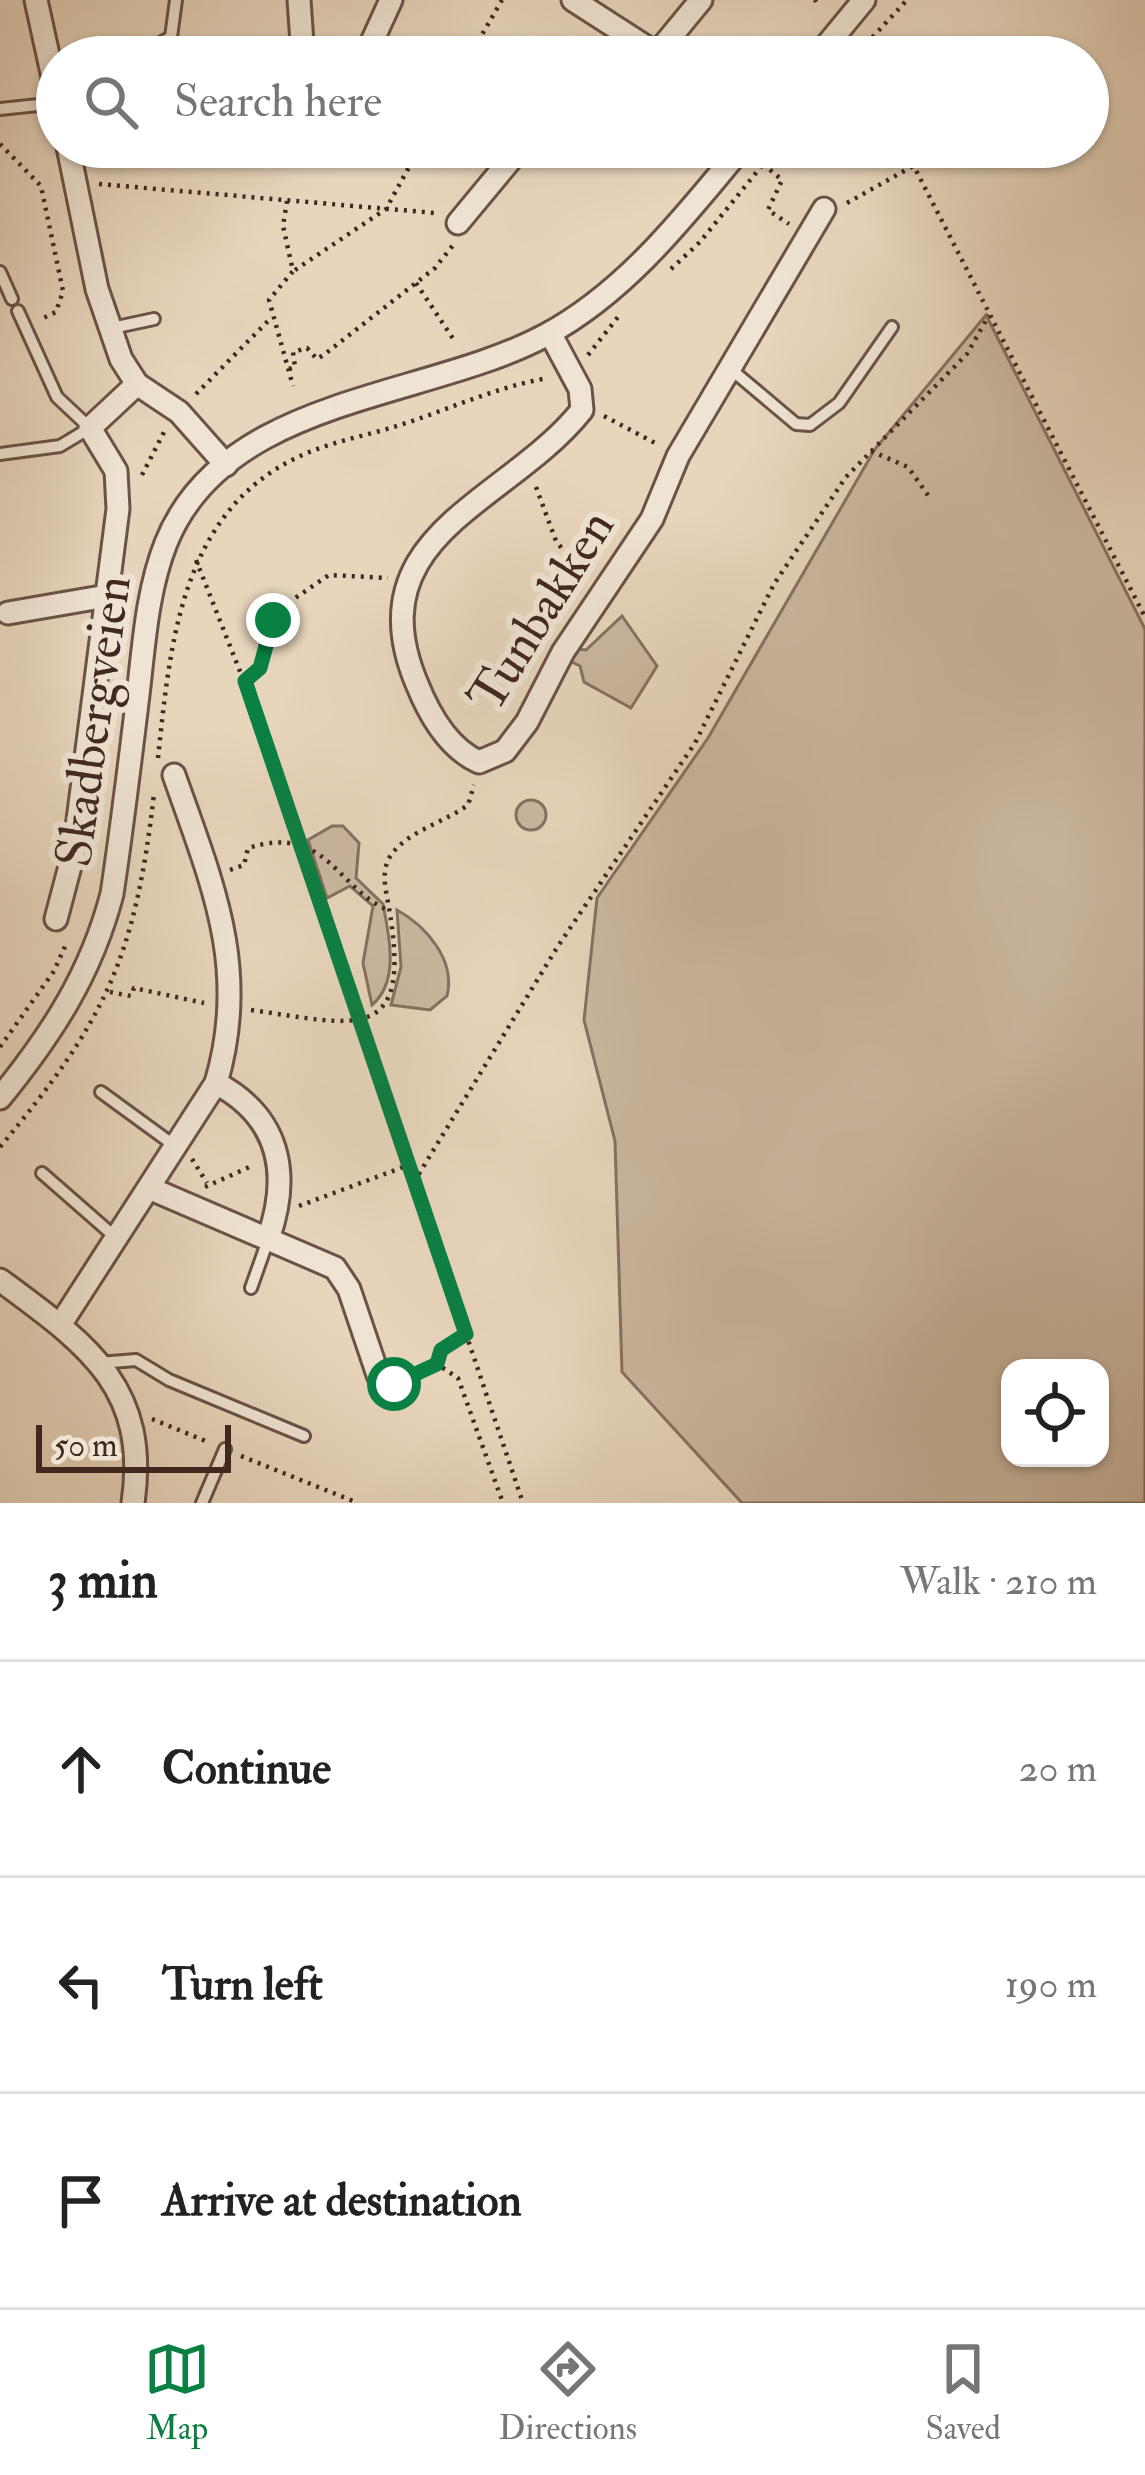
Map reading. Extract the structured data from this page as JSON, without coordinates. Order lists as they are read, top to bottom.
{
  "streets": {
    "street": ["Tunbakken", "Skadbergveien"]
  },
  "crossings": [
    ["Tunbakken", "Skadbergveien"]
  ],
  "scale_bar": "50 m",
  "page": {
    "search": "Search here",
    "scale": "50 m",
    "heading": ["3 min", "Walk · 210 m"],
    "list": [
      ["Continue", "20 m"],
      ["Turn left", "190 m"],
      "Arrive at destination"
    ],
    "nav": ["Map", "Directions", "Saved"]
  }
}
